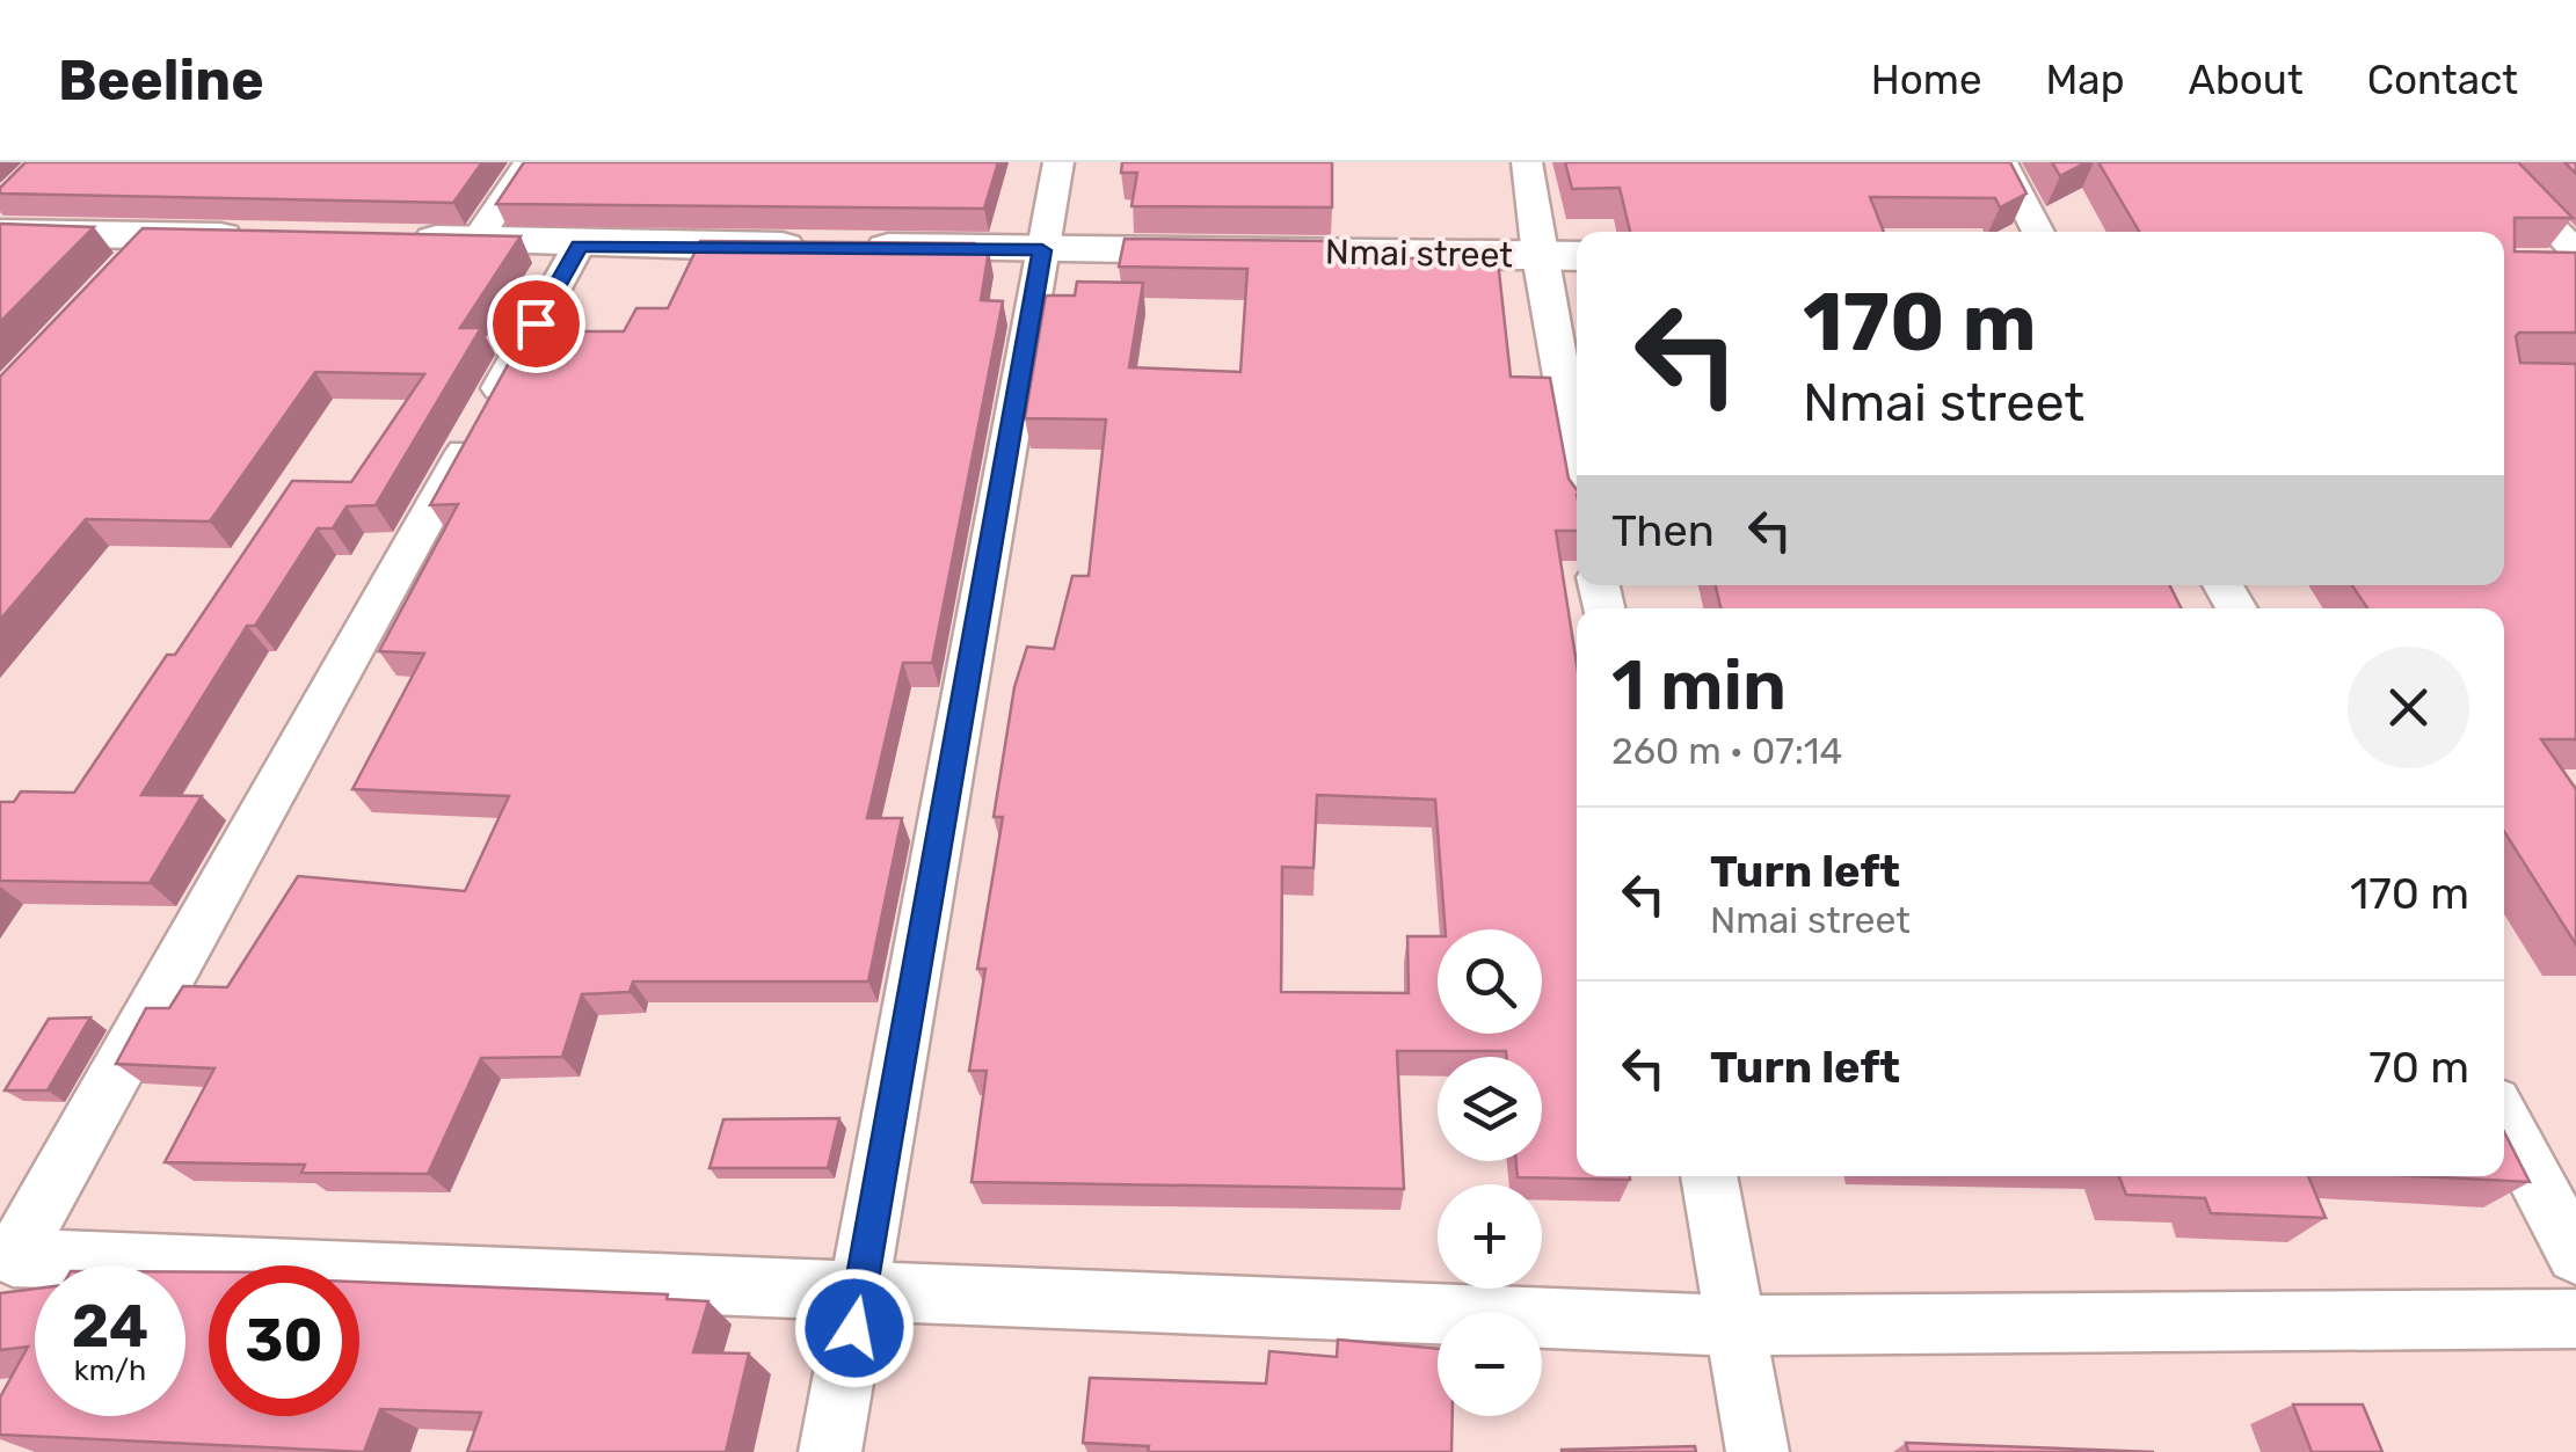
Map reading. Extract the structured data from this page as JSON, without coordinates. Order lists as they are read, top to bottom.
{
  "streets": {
    "street": ["Nmai street"]
  },
  "page": {
    "header": "Beeline",
    "nav": [
      "Home",
      "Map",
      "About",
      "Contact"
    ],
    "turn": ["170 m", "Nmai street"],
    "then": "Then",
    "heading": ["1 min", "260 m · 07:14"],
    "list": [
      {
        "name": "Turn left",
        "note": "Nmai street",
        "value": "170 m"
      },
      {
        "name": "Turn left",
        "value": "70 m"
      }
    ],
    "map_buttons": ["+", "−"],
    "speed": "24 km/h",
    "limit": "30"
  }
}
